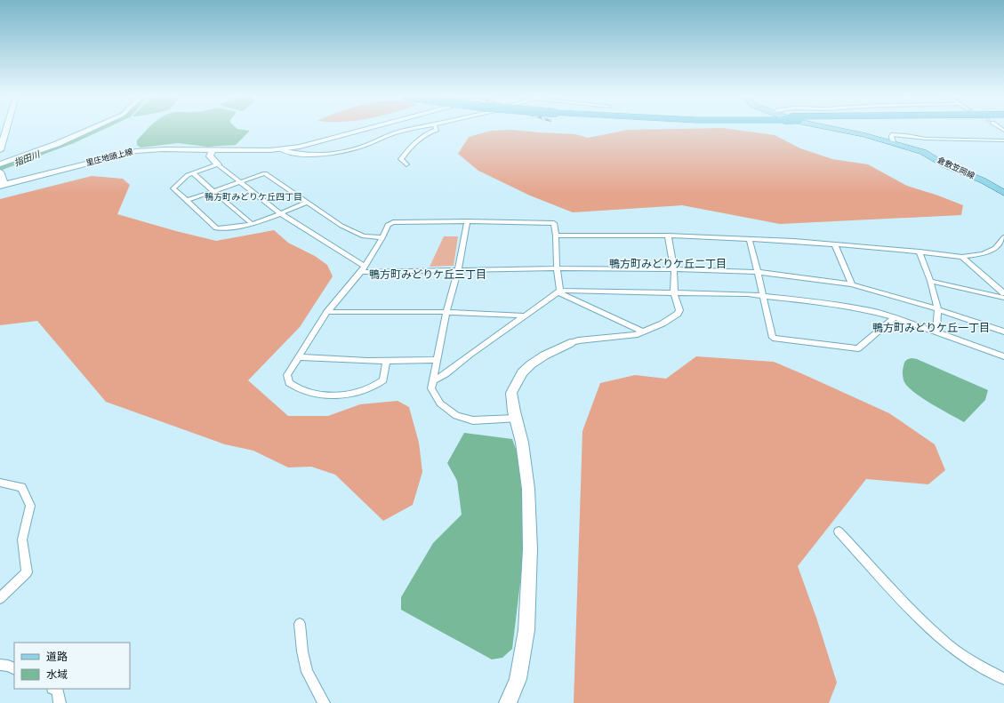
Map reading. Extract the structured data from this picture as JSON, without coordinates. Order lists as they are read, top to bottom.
{
  "streets": {
    "main road": ["里庄地頭上線", "倉敷笠岡線"]
  },
  "districts": [
    "鴨方町みどりケ丘四丁目",
    "鴨方町みどりケ丘二丁目",
    "鴨方町みどりケ丘三丁目",
    "鴨方町みどりケ丘一丁目"
  ],
  "water": ["指田川"],
  "legend": ["道路", "水域"]
}
